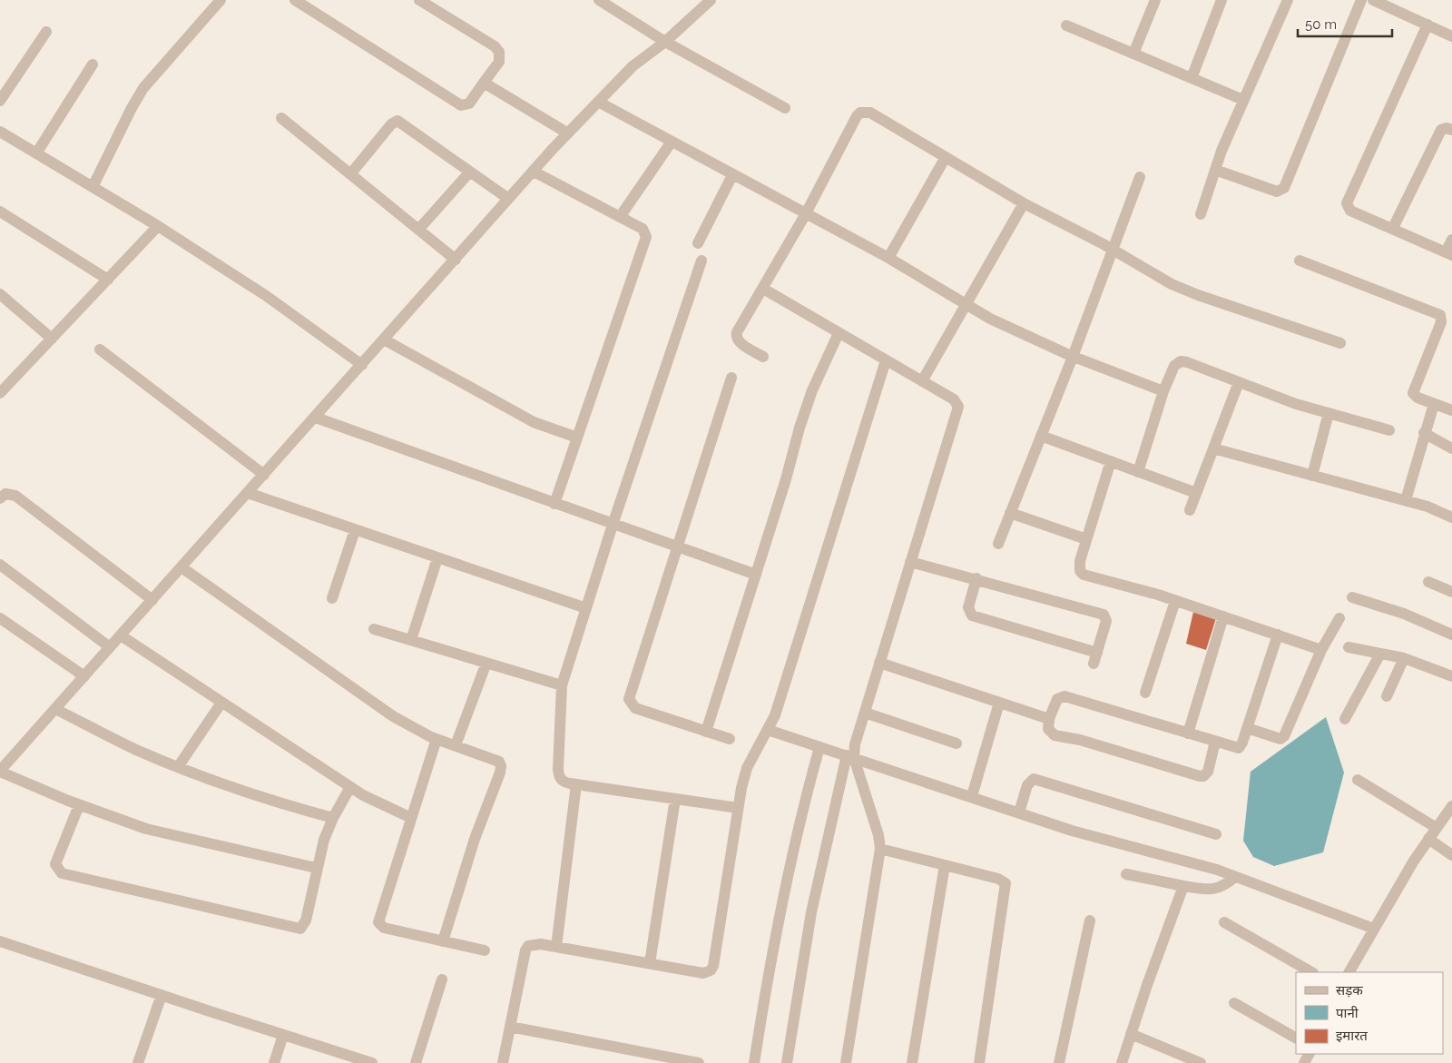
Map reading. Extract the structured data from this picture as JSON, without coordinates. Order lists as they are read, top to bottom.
{
  "legend": ["सड़क", "पानी", "इमारत"],
  "scale_bar": "50 m"
}
